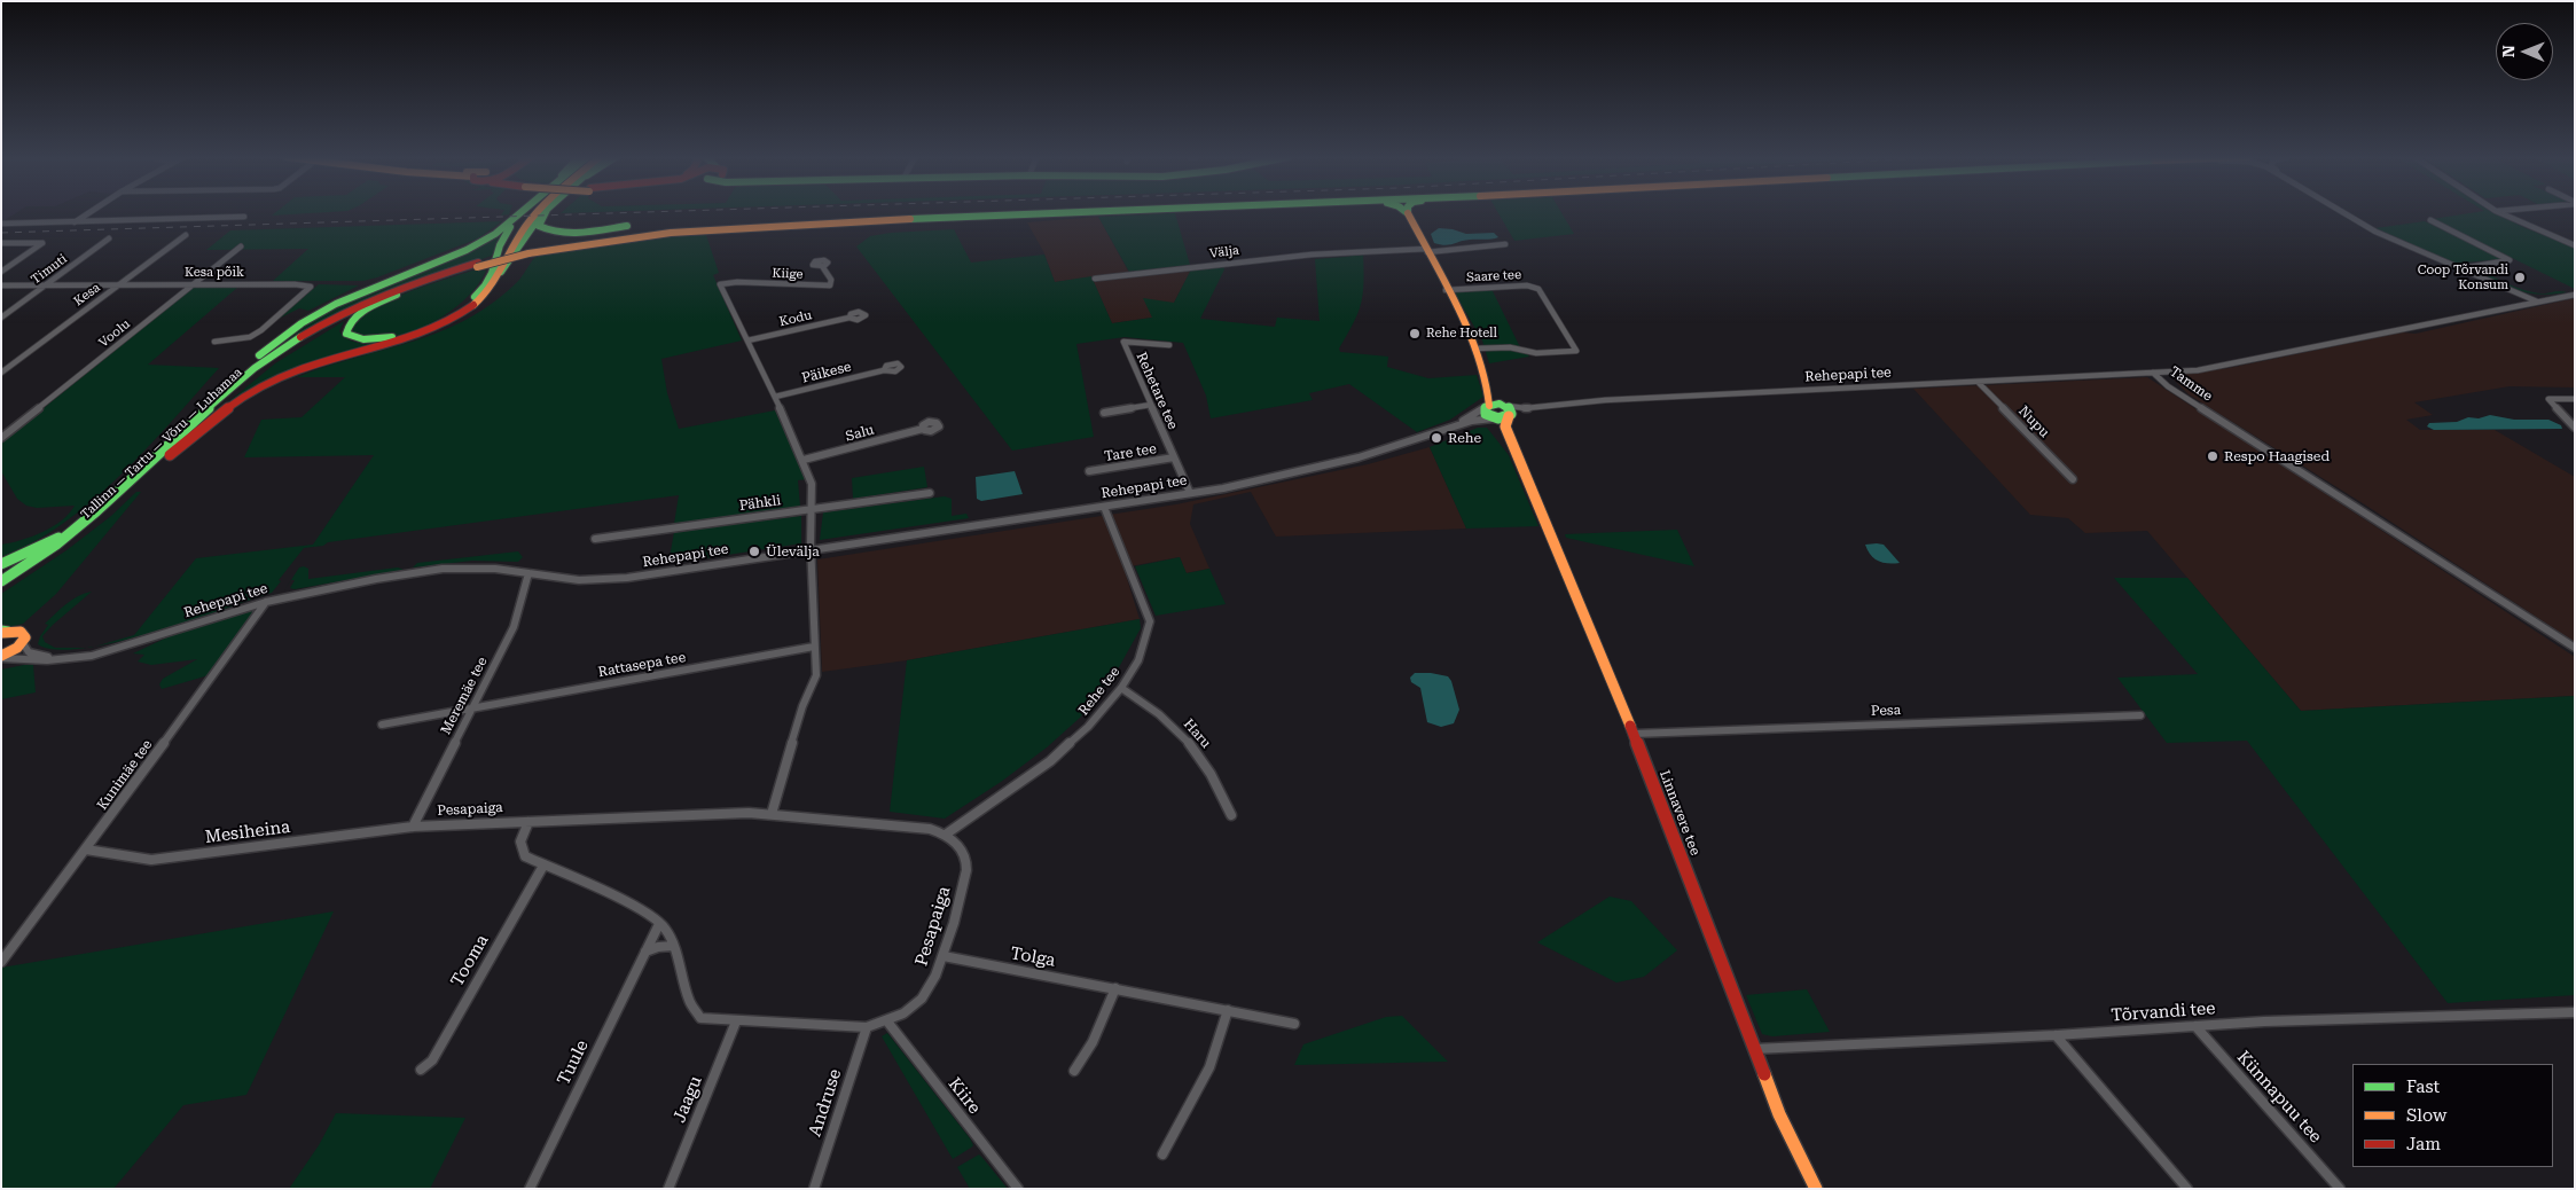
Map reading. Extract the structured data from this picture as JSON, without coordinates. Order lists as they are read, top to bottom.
{
  "streets": {
    "main road": ["Tallinn — Tartu — Võru — Luhamaa", "Linnavere tee"],
    "street": [
      "Välja",
      "Timuti",
      "Kesa põik",
      "Kiige",
      "Saare tee",
      "Kesa",
      "Kodu",
      "Voolu",
      "Päikese",
      "Rehepapi tee",
      "Tamme",
      "Rehetare tee",
      "Nupu",
      "Salu",
      "Tare tee",
      "Pähkli",
      "Rattasepa tee",
      "Rehe tee",
      "Meremäe tee",
      "Pesa",
      "Haru",
      "Kunimäe tee",
      "Pesapaiga",
      "Mesiheina",
      "Tolga",
      "Tooma",
      "Tõrvandi tee",
      "Tuule",
      "Kiire",
      "Künnapuu tee",
      "Jaagu",
      "Andruse"
    ]
  },
  "crossings": [
    ["Timuti", "Kesa põik"],
    ["Kesa põik", "Kesa"],
    ["Kesa põik", "Voolu"],
    ["Kiige", "Kodu"],
    ["Rehepapi tee", "Tamme"],
    ["Rehepapi tee", "Rehetare tee"],
    ["Rehepapi tee", "Nupu"],
    ["Rehepapi tee", "Rehe tee"],
    ["Rehepapi tee", "Meremäe tee"],
    ["Rehepapi tee", "Kunimäe tee"],
    ["Rehepapi tee", "Linnavere tee"],
    ["Rehetare tee", "Tare tee"],
    ["Rattasepa tee", "Meremäe tee"],
    ["Rehe tee", "Haru"],
    ["Rehe tee", "Pesapaiga"],
    ["Meremäe tee", "Pesapaiga"],
    ["Meremäe tee", "Mesiheina"],
    ["Pesa", "Linnavere tee"],
    ["Kunimäe tee", "Mesiheina"],
    ["Pesapaiga", "Mesiheina"],
    ["Pesapaiga", "Tolga"],
    ["Pesapaiga", "Tooma"],
    ["Pesapaiga", "Tuule"],
    ["Pesapaiga", "Kiire"],
    ["Pesapaiga", "Jaagu"],
    ["Pesapaiga", "Andruse"],
    ["Linnavere tee", "Tõrvandi tee"],
    ["Tõrvandi tee", "Künnapuu tee"]
  ],
  "places": [
    "Coop Tõrvandi Konsum",
    "Rehe Hotell",
    "Rehe",
    "Respo Haagised",
    "Ülevälja"
  ],
  "legend": ["Fast", "Slow", "Jam"],
  "north": "left"
}
